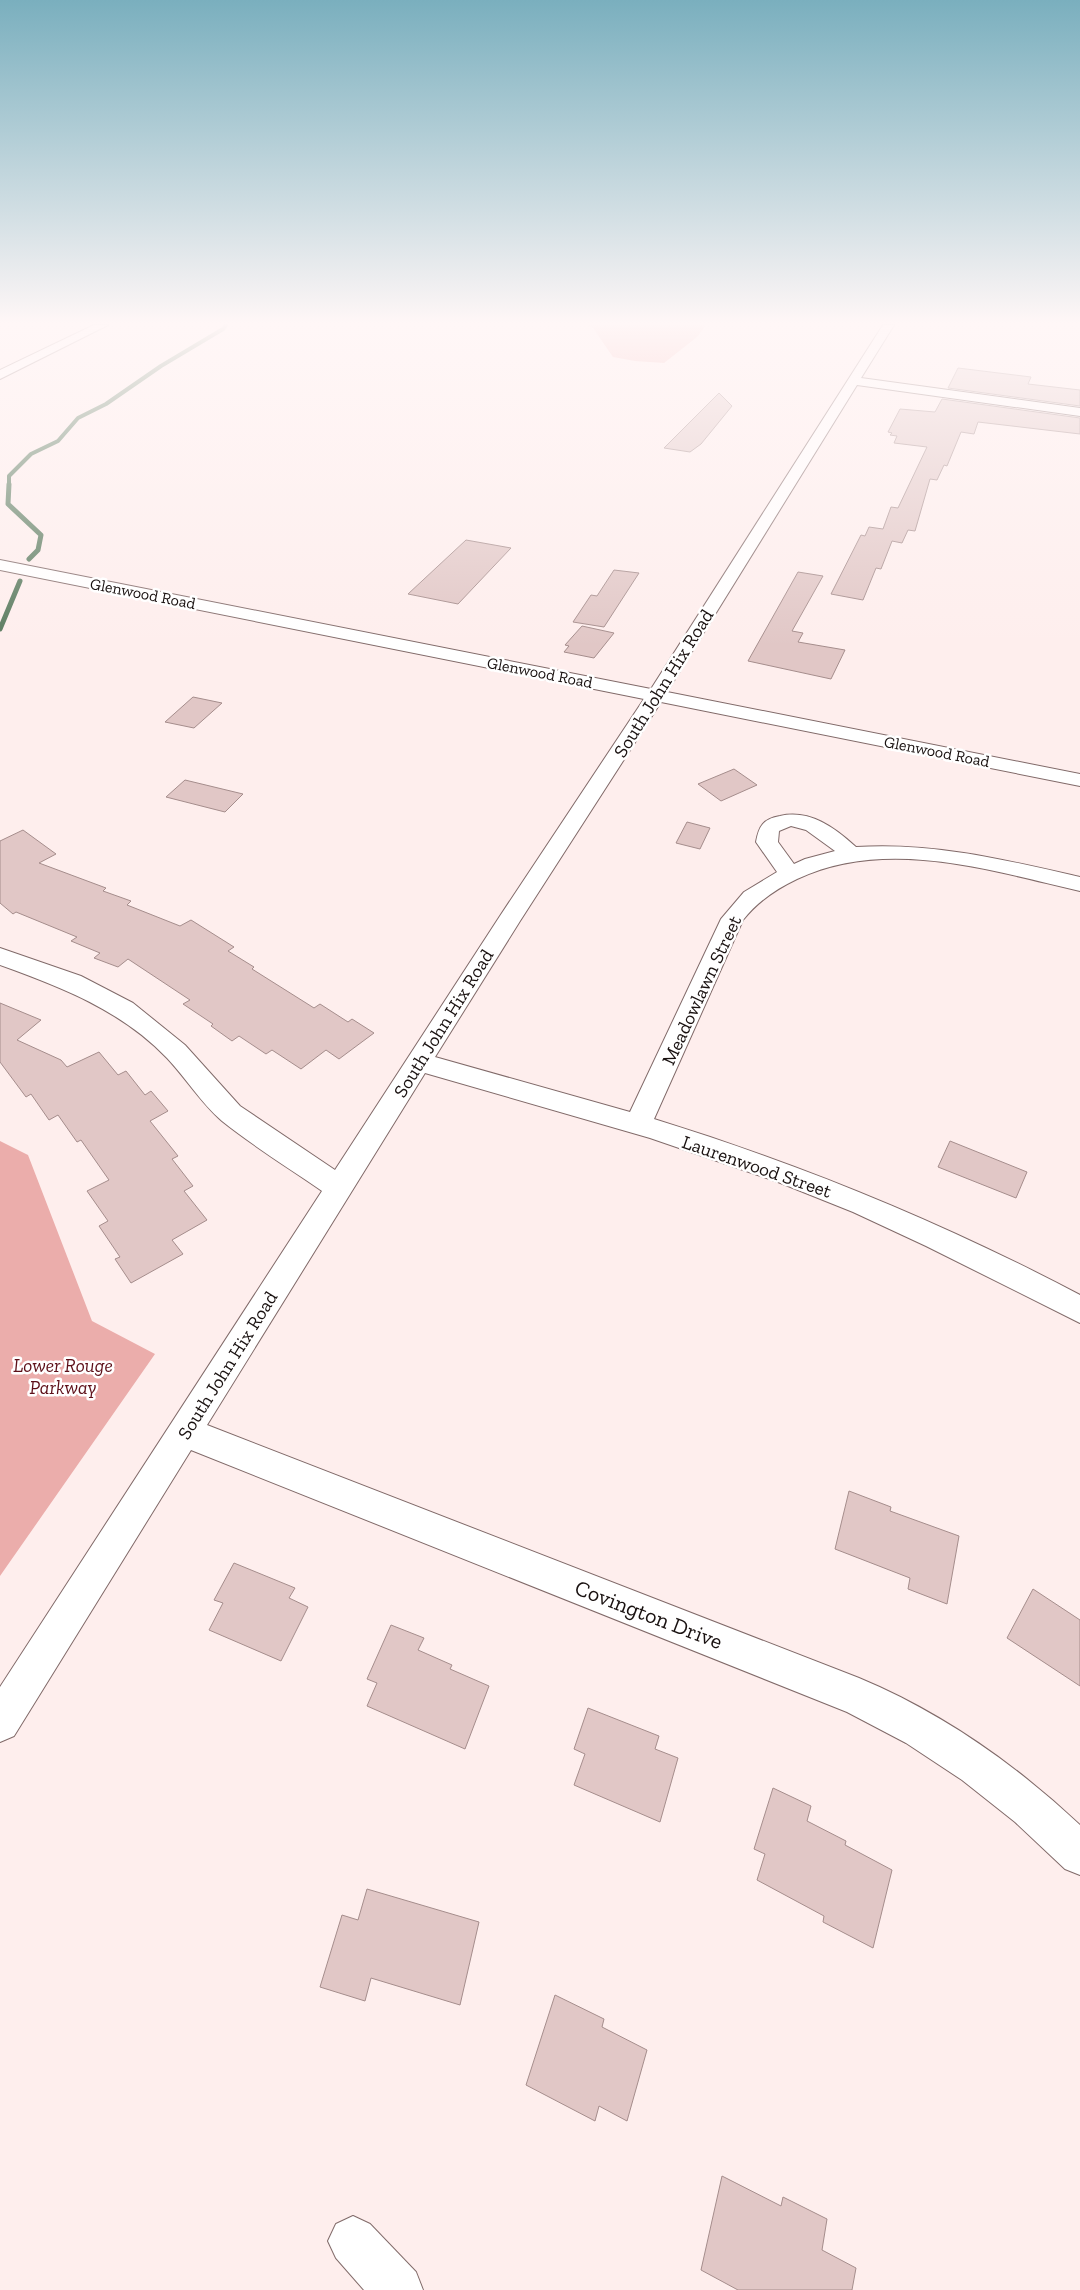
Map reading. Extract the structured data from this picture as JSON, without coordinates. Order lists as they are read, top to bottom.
{
  "streets": {
    "street": [
      "Glenwood Road",
      "South John Hix Road",
      "Meadowlawn Street",
      "Laurenwood Street",
      "Covington Drive"
    ]
  },
  "crossings": [
    ["Glenwood Road", "South John Hix Road"],
    ["South John Hix Road", "Laurenwood Street"],
    ["South John Hix Road", "Covington Drive"],
    ["Meadowlawn Street", "Laurenwood Street"]
  ],
  "parks": ["Lower Rouge Parkway"]
}
